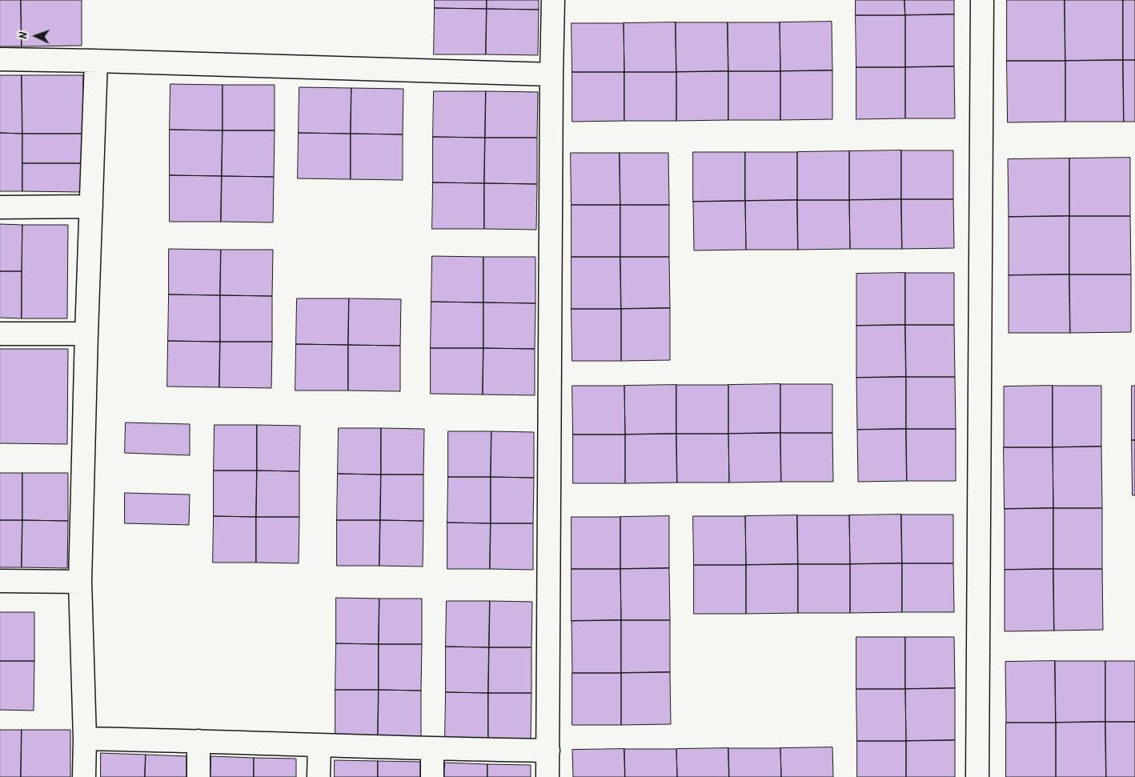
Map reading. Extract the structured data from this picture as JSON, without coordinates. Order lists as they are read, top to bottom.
{
  "north": "left"
}
